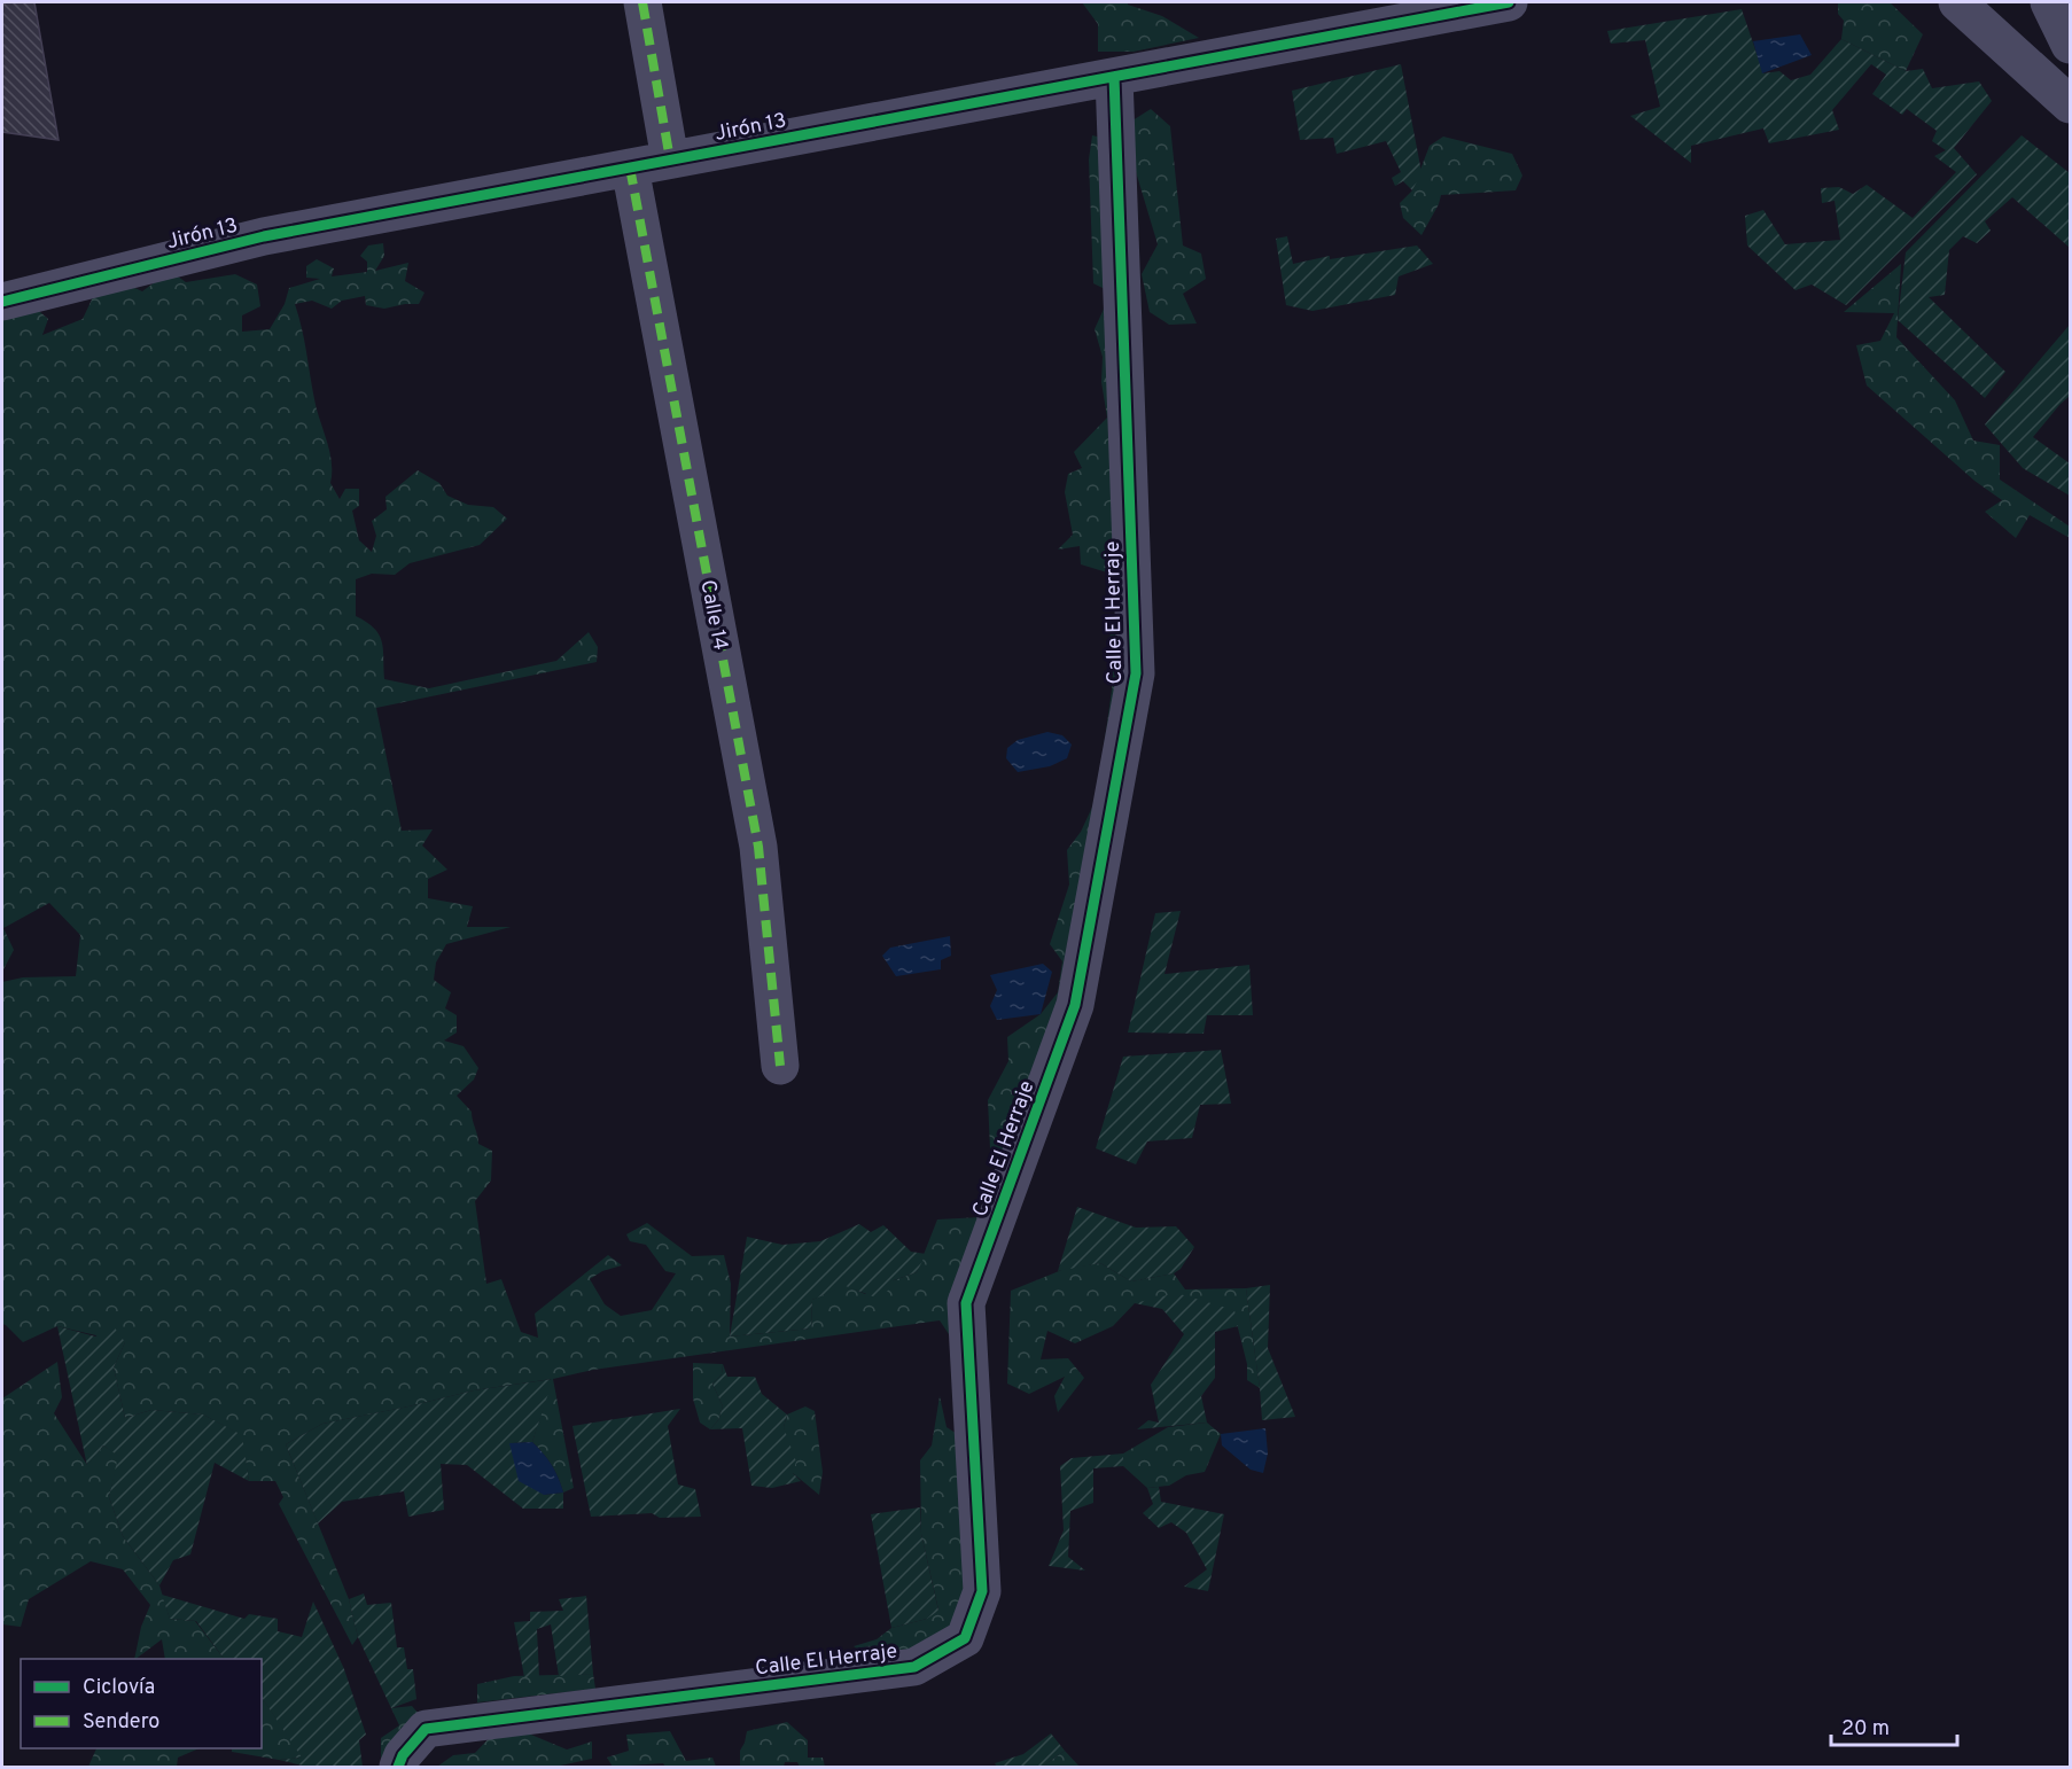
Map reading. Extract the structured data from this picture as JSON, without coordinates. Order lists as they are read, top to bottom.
{
  "streets": {
    "street": ["Jirón 13", "Calle El Herraje", "Calle 14"]
  },
  "crossings": [
    ["Jirón 13", "Calle El Herraje"],
    ["Jirón 13", "Calle 14"]
  ],
  "legend": ["Ciclovía", "Sendero"],
  "scale_bar": "20 m"
}
